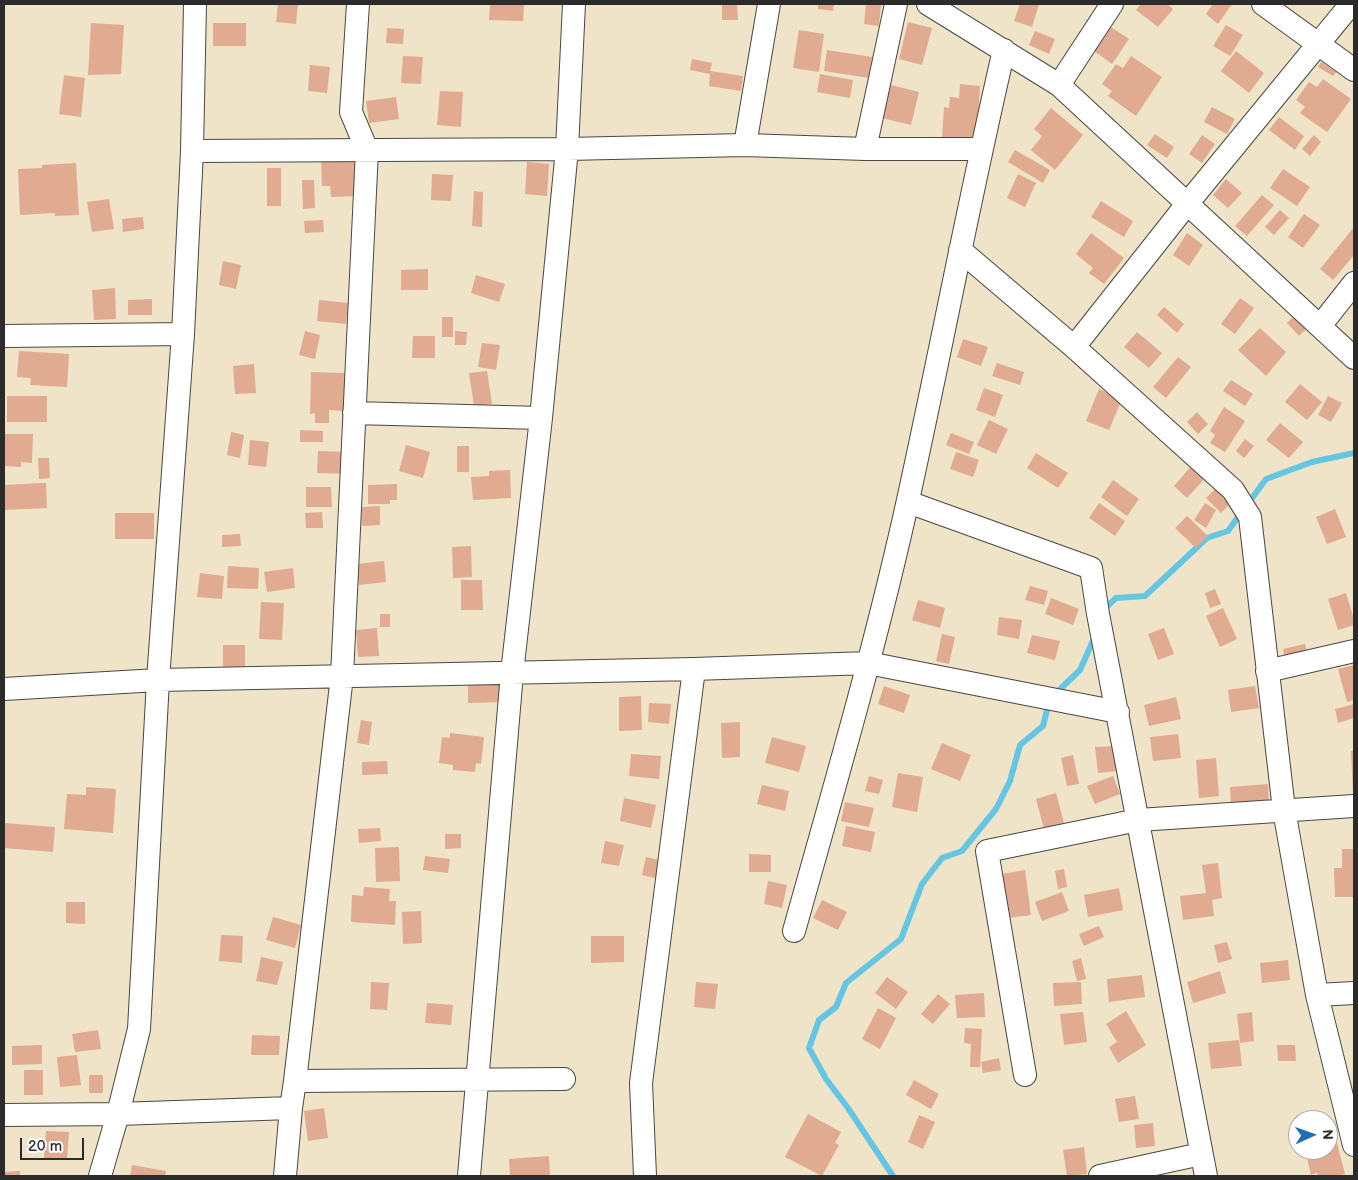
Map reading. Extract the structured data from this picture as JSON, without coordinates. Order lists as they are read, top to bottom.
{
  "scale_bar": "20 m",
  "north": "right"
}
